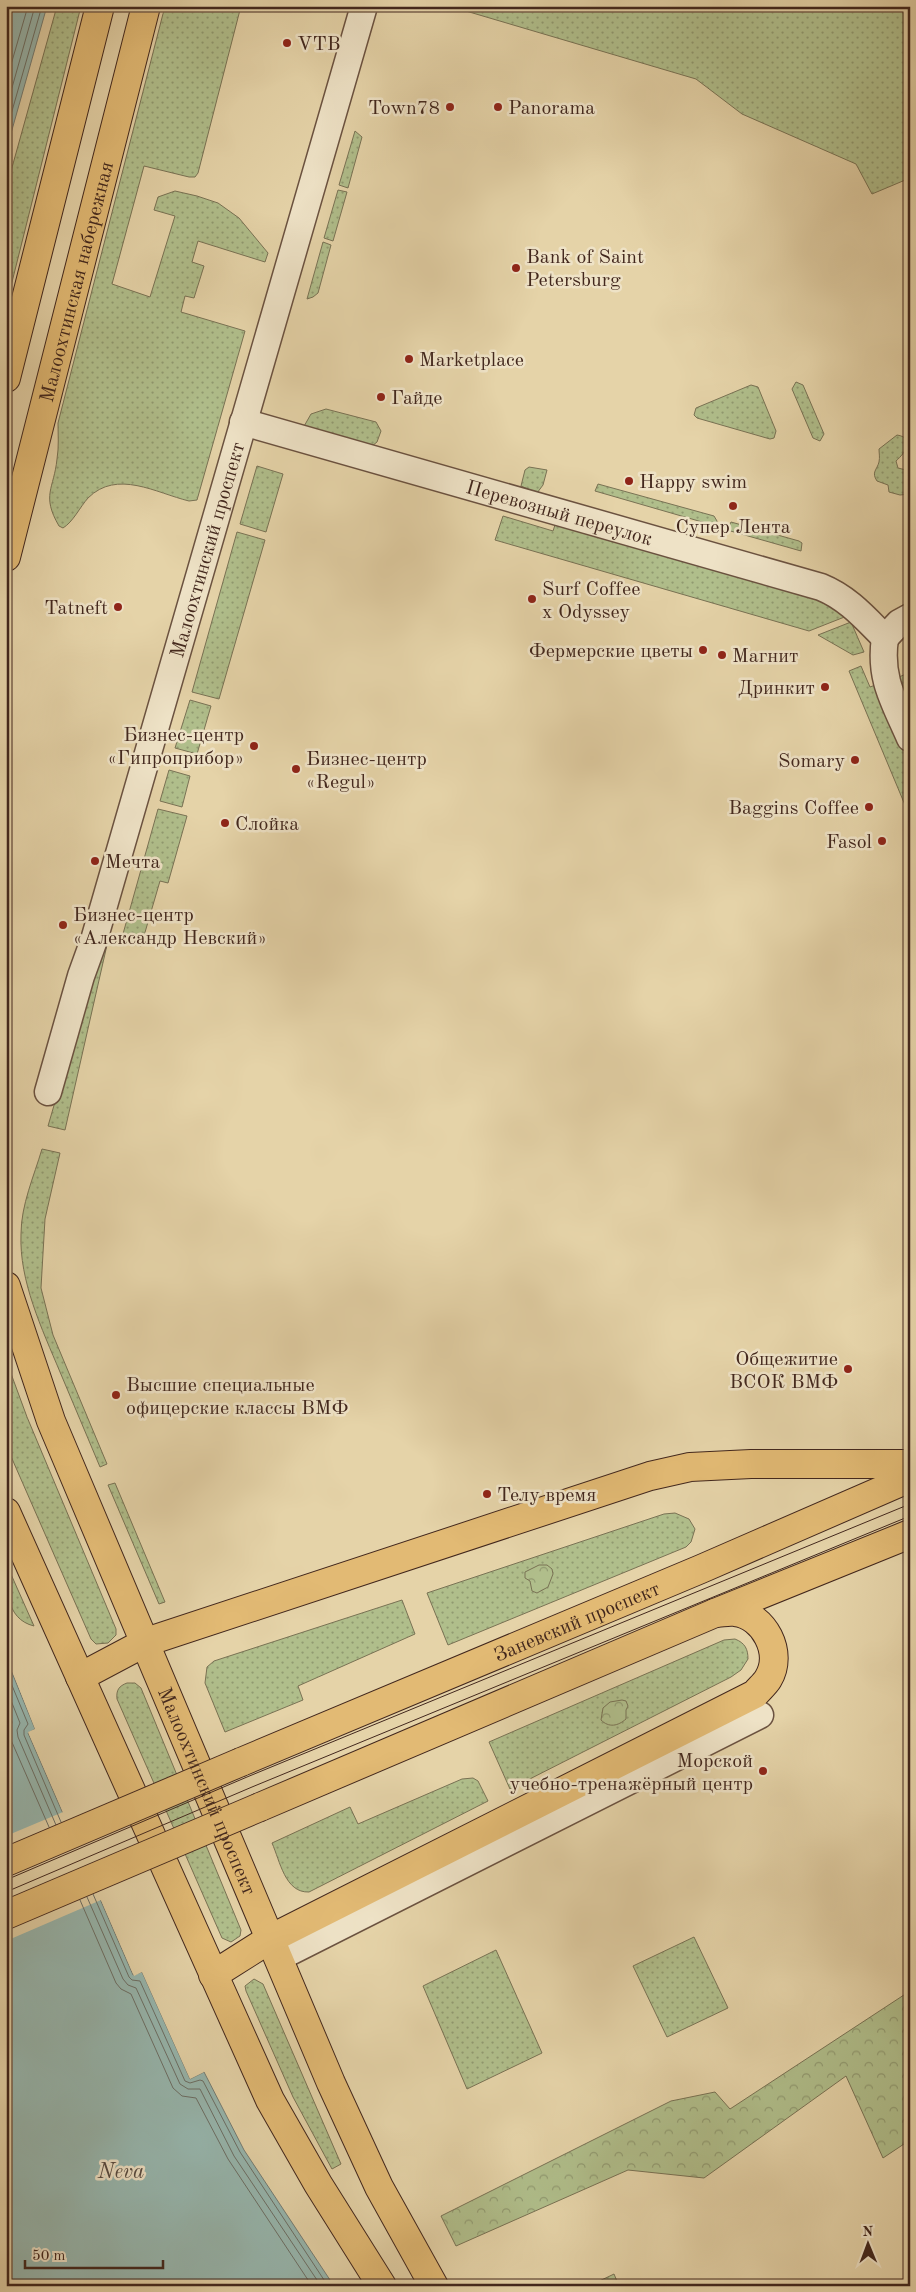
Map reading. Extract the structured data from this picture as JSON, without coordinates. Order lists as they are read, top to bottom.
{
  "streets": {
    "main road": ["Малоохтинская набережная", "Малоохтинский проспект", "Заневский проспект"],
    "street": ["Перевозный переулок"]
  },
  "crossings": [
    ["Перевозный переулок", "Малоохтинский проспект"]
  ],
  "water": ["Neva"],
  "places": [
    "VTB",
    "Town78",
    "Panorama",
    "Bank of Saint Petersburg",
    "Marketplace",
    "Гайде",
    "Happy swim",
    "Супер Лента",
    "Surf Coffee х Odyssey",
    "Tatneft",
    "Фермерские цветы",
    "Магнит",
    "Дринкит",
    "Бизнес-центр «Гипроприбор»",
    "Somary",
    "Бизнес-центр «Regul»",
    "Baggins Coffee",
    "Слойка",
    "Fasol",
    "Мечта",
    "Бизнес-центр «Александр Невский»",
    "Общежитие ВСОК ВМФ",
    "Высшие специальные офицерские классы ВМФ",
    "Телу время",
    "Морской учебно-тренажёрный центр"
  ],
  "scale_bar": "50 m",
  "north": "top"
}
